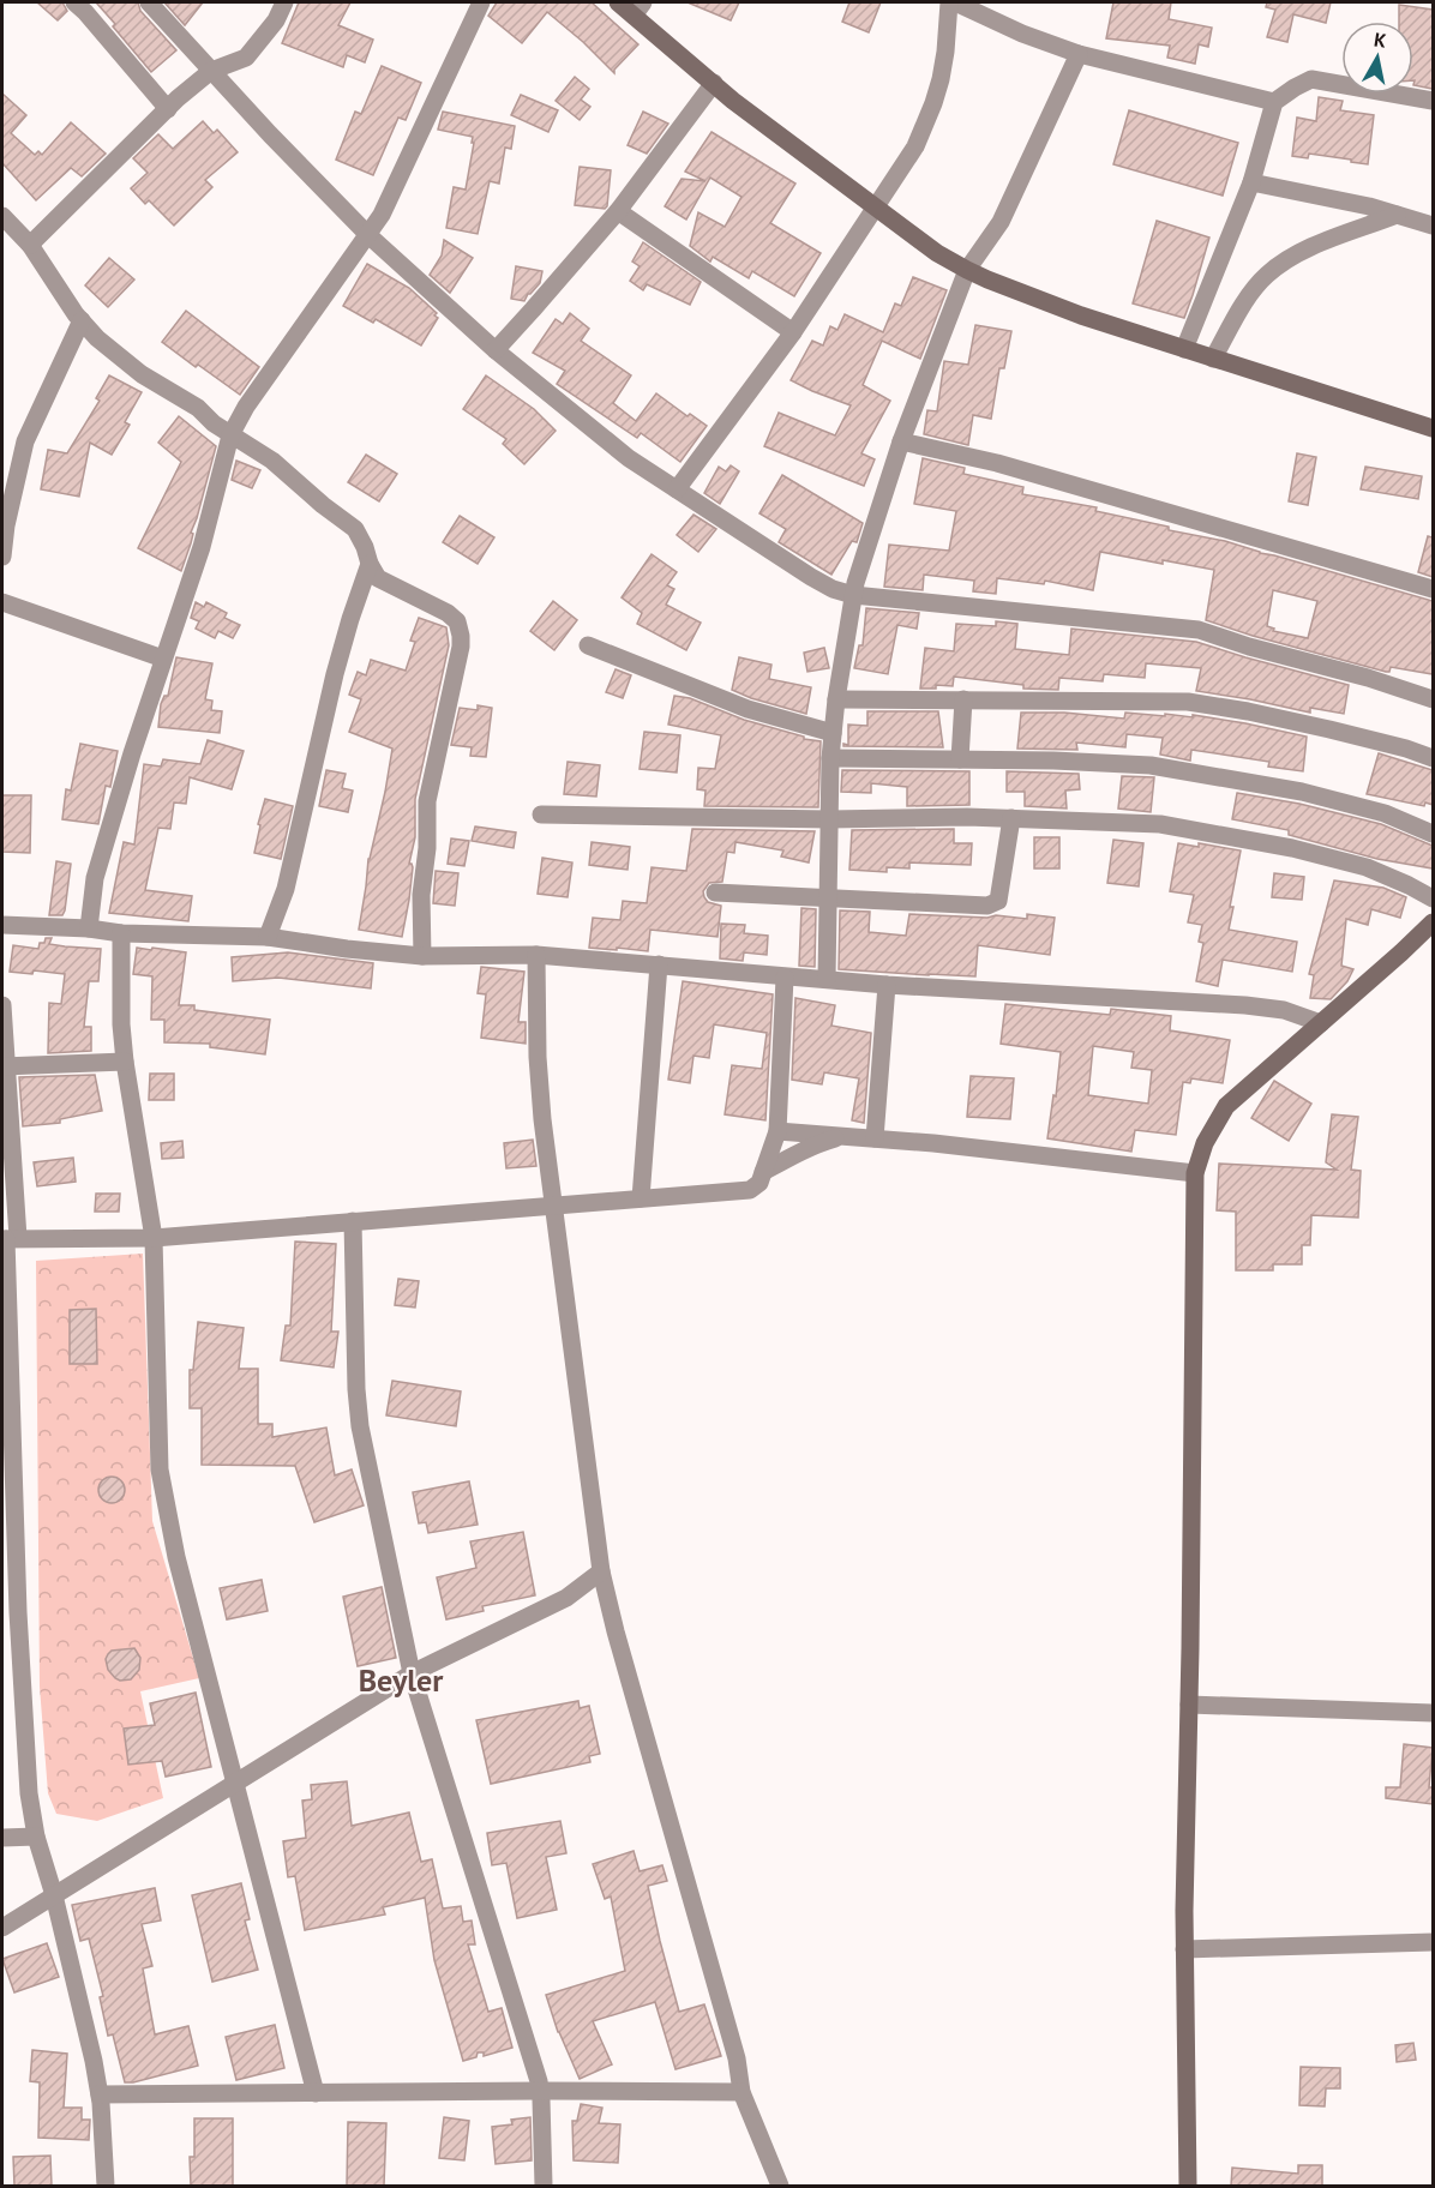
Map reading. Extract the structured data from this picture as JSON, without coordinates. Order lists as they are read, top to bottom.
{
  "districts": ["Beyler"],
  "north": "top"
}
